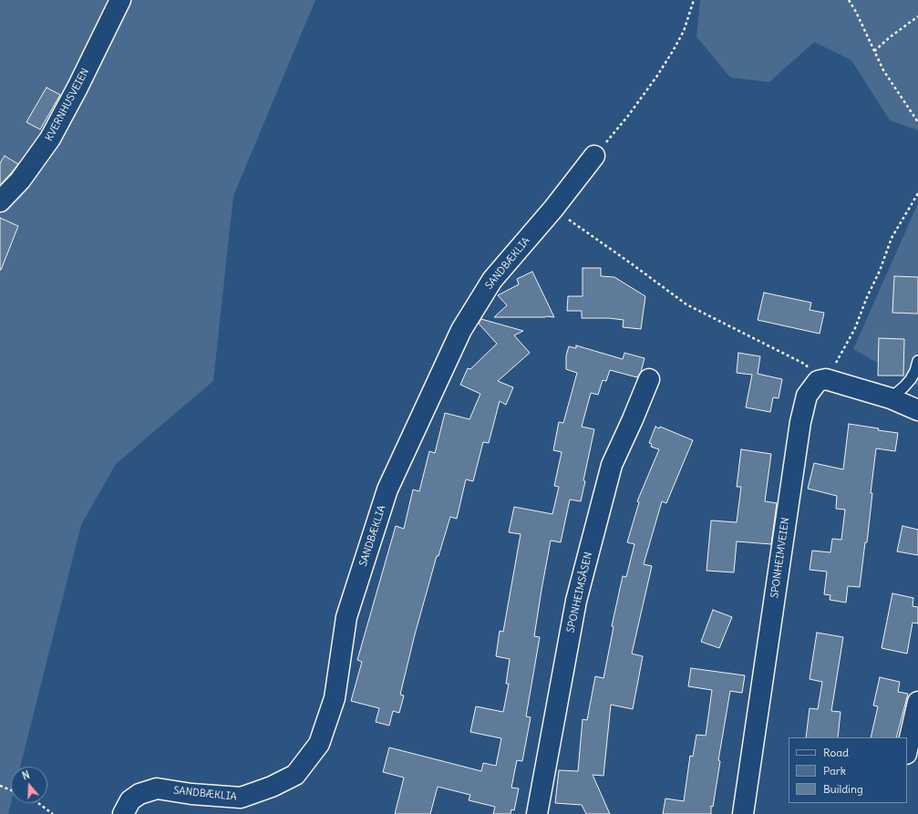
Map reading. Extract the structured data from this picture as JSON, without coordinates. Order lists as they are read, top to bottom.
{
  "streets": {
    "street": [
      "KVERNHUSVEIEN",
      "SANDBÆKLIA",
      "SPONHEIMVEIEN",
      "SPONHEIMSÅSEN"
    ]
  },
  "legend": ["Road", "Park", "Building"],
  "north": "top"
}
